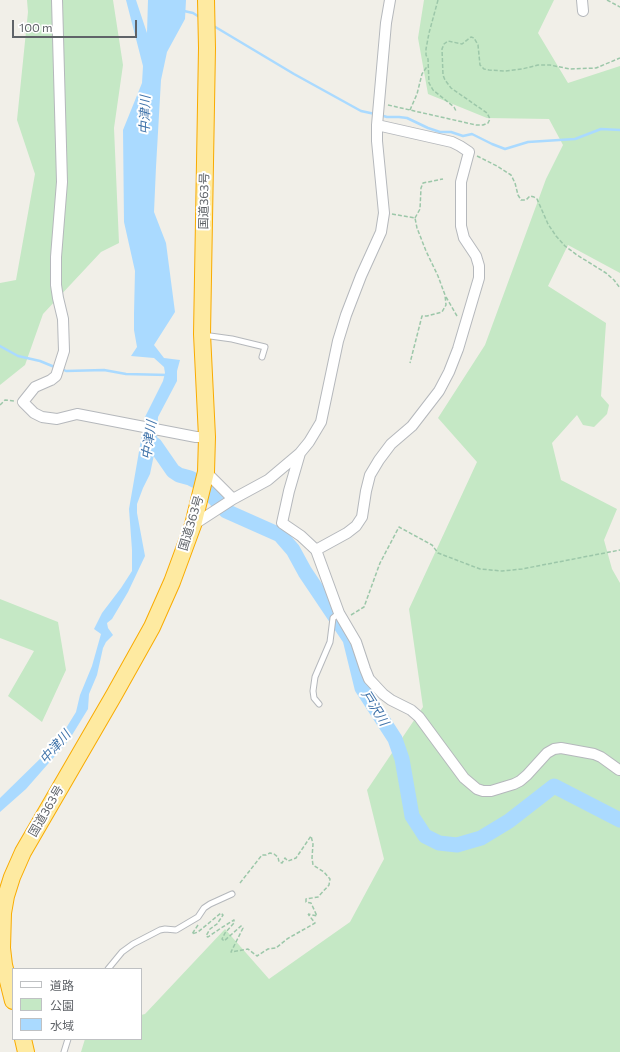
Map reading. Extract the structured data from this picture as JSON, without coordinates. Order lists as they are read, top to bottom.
{
  "streets": {
    "highway": ["国道363号"]
  },
  "water": ["中津川", "戸沢川"],
  "legend": ["道路", "公園", "水域"],
  "scale_bar": "100 m"
}
